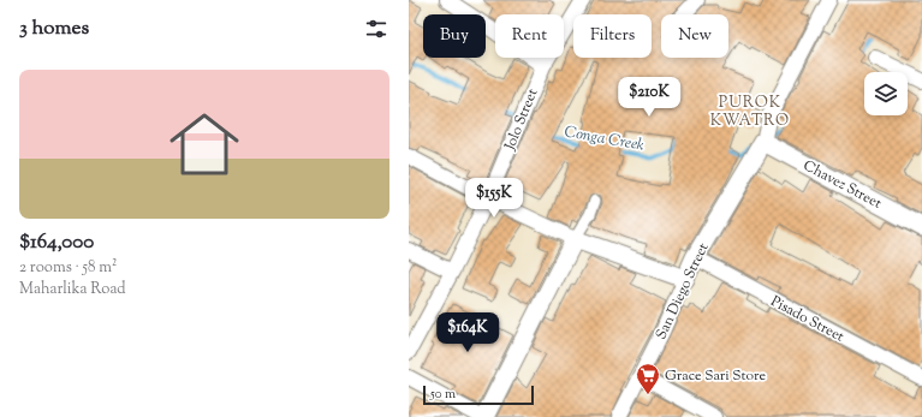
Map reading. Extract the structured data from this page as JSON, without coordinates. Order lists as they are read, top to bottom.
{
  "streets": {
    "street": [
      "Jolo Street",
      "Chavez Street",
      "San Diego Street",
      "Pisado Street"
    ]
  },
  "crossings": [
    ["Chavez Street", "San Diego Street"],
    ["San Diego Street", "Pisado Street"]
  ],
  "districts": ["PUROK KWATRO"],
  "water": ["Conga Creek"],
  "places": {
    "supermarket": ["Grace Sari Store"]
  },
  "scale_bar": "50 m",
  "page": {
    "heading": "3 homes",
    "chip": [
      "Buy",
      "Rent",
      "Filters",
      "New"
    ],
    "list": [
      {
        "name": "$164,000",
        "note": "2 rooms · 58 m² · Maharlika Road"
      }
    ],
    "price": ["$210K", "$155K", "$164K"],
    "scale": "50 m"
  }
}
